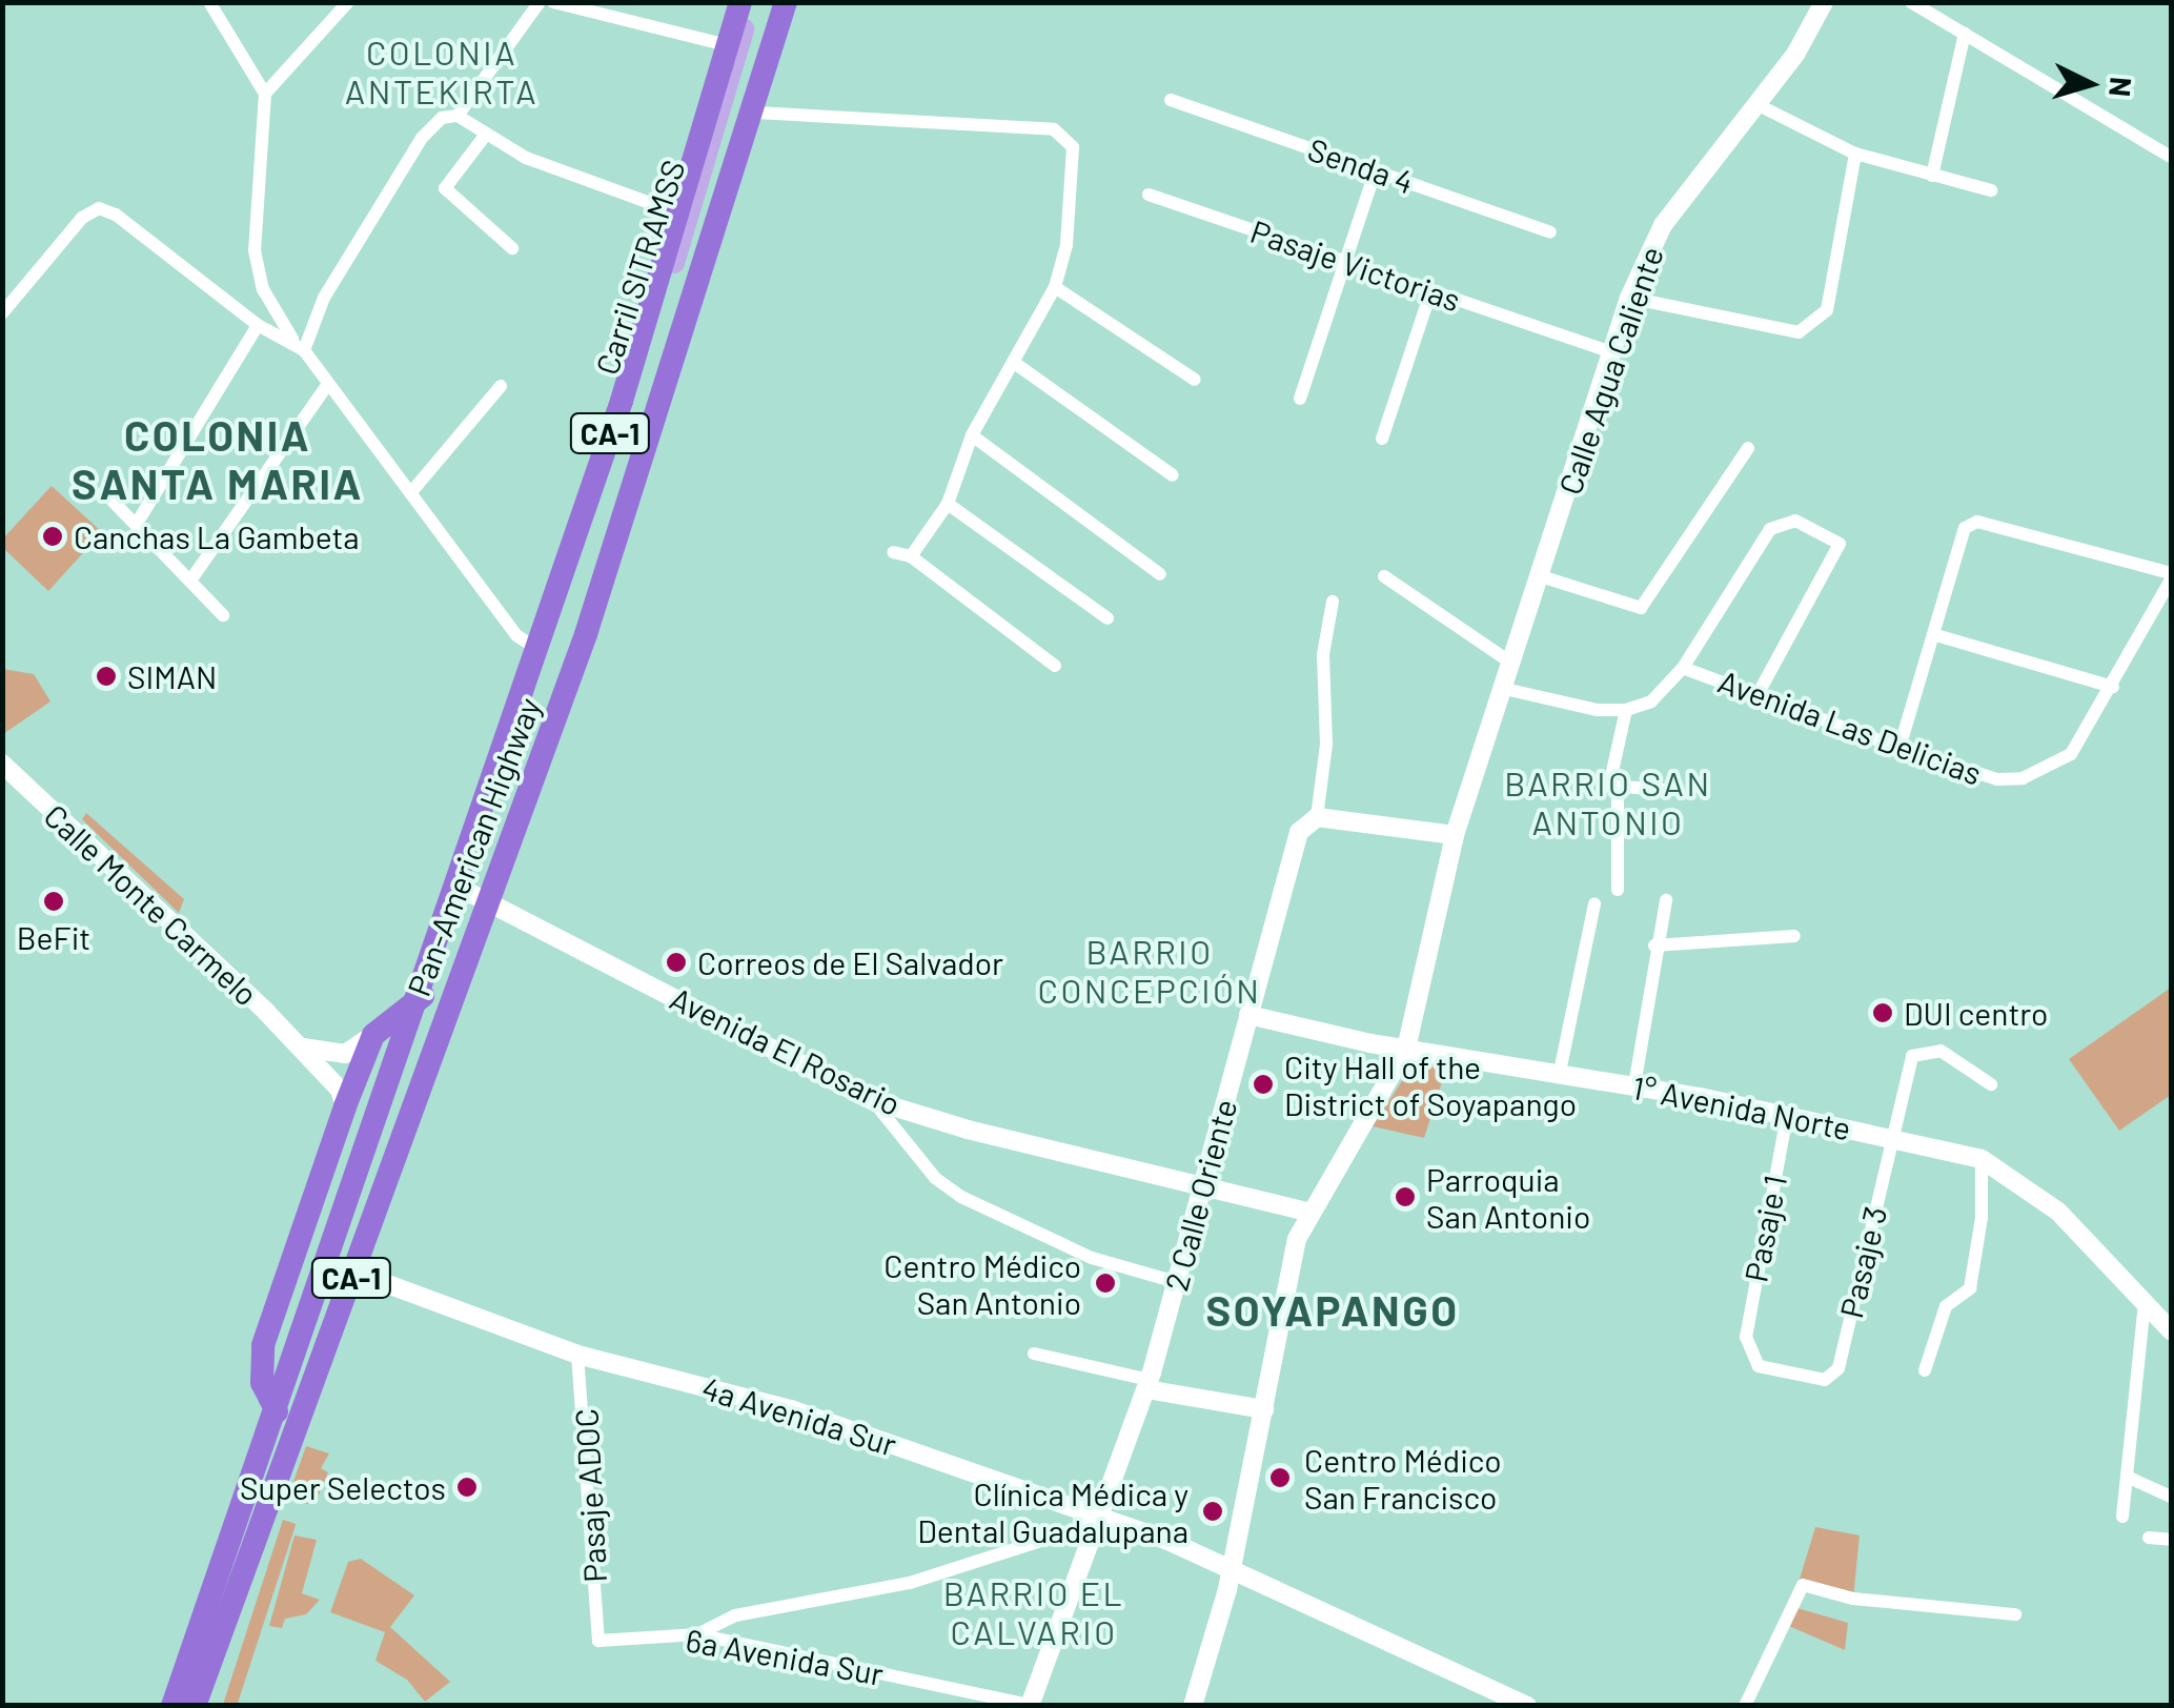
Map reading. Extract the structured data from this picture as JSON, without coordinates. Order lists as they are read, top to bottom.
{
  "streets": {
    "highway": ["CA-1", "Pan-American Highway"],
    "main road": [
      "Carril SITRAMSS",
      "Calle Agua Caliente",
      "Calle Monte Carmelo",
      "Avenida El Rosario",
      "1° Avenida Norte",
      "2 Calle Oriente",
      "4a Avenida Sur"
    ],
    "street": [
      "Senda 4",
      "Pasaje Victorias",
      "Avenida Las Delicias",
      "Pasaje 1",
      "Pasaje 3",
      "Pasaje ADOC",
      "6a Avenida Sur"
    ]
  },
  "crossings": [
    ["Pasaje Victorias", "Calle Agua Caliente"],
    ["Carril SITRAMSS", "Pan-American Highway"],
    ["Carril SITRAMSS", "Avenida El Rosario"],
    ["Calle Agua Caliente", "Avenida El Rosario"],
    ["Calle Agua Caliente", "1° Avenida Norte"],
    ["Calle Agua Caliente", "4a Avenida Sur"],
    ["Pan-American Highway", "Avenida El Rosario"],
    ["Pan-American Highway", "4a Avenida Sur"],
    ["Avenida El Rosario", "2 Calle Oriente"],
    ["1° Avenida Norte", "2 Calle Oriente"],
    ["1° Avenida Norte", "Pasaje 1"],
    ["1° Avenida Norte", "Pasaje 3"],
    ["2 Calle Oriente", "4a Avenida Sur"],
    ["2 Calle Oriente", "6a Avenida Sur"],
    ["Pasaje 1", "Pasaje 3"],
    ["4a Avenida Sur", "Pasaje ADOC"],
    ["Pasaje ADOC", "6a Avenida Sur"]
  ],
  "districts": [
    "COLONIA ANTEKIRTA",
    "COLONIA SANTA MARIA",
    "BARRIO SAN ANTONIO",
    "BARRIO CONCEPCIÓN",
    "SOYAPANGO",
    "BARRIO EL CALVARIO"
  ],
  "places": [
    "Canchas La Gambeta",
    "SIMAN",
    "BeFit",
    "Correos de El Salvador",
    "DUI centro",
    "City Hall of the District of Soyapango",
    "Parroquia San Antonio",
    "Centro Médico San Antonio",
    "Centro Médico San Francisco",
    "Super Selectos",
    "Clínica Médica y Dental Guadalupana"
  ],
  "north": "right"
}
